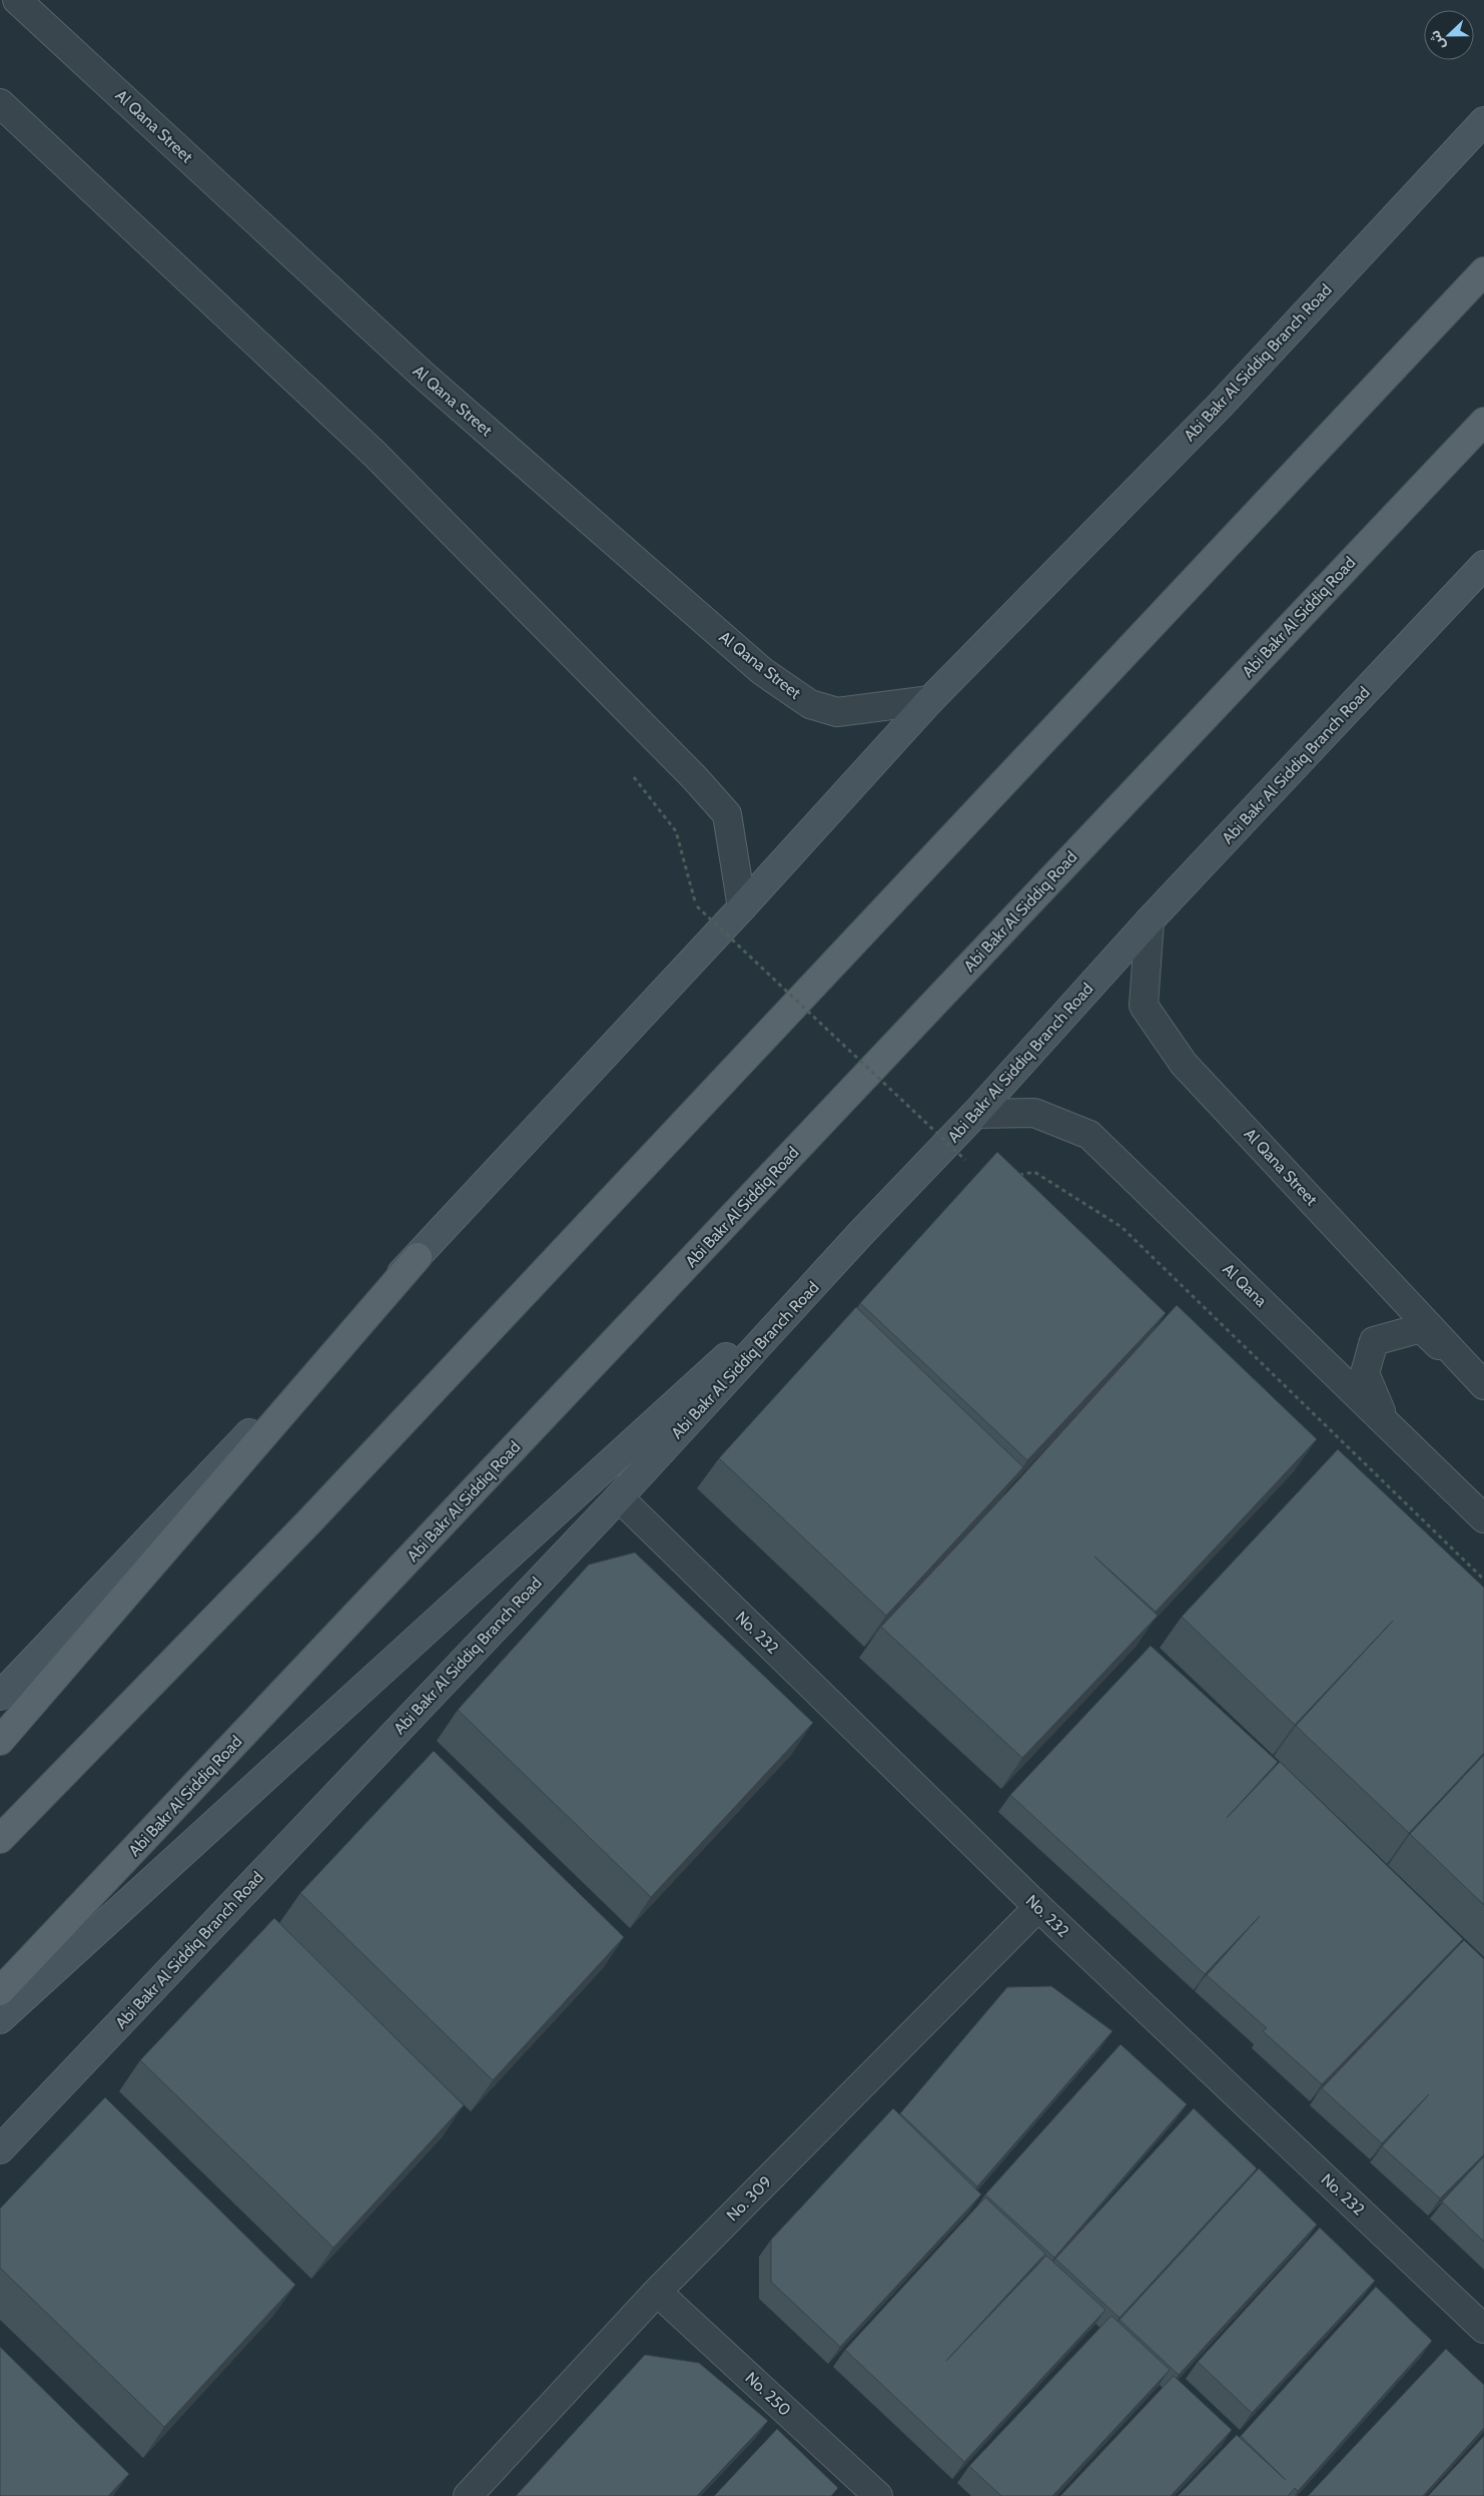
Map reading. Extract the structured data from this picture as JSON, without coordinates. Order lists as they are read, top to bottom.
{
  "streets": {
    "main road": ["Abi Bakr Al Siddiq Branch Road", "Abi Bakr Al Siddiq Road"],
    "street": [
      "Al Qana Street",
      "Al Qana",
      "No. 232",
      "No. 309",
      "No. 250"
    ]
  },
  "crossings": [
    ["Al Qana Street", "Abi Bakr Al Siddiq Branch Road"],
    ["Abi Bakr Al Siddiq Branch Road", "Al Qana"],
    ["Abi Bakr Al Siddiq Branch Road", "No. 232"],
    ["No. 232", "No. 309"],
    ["No. 309", "No. 250"]
  ],
  "north": "left"
}
